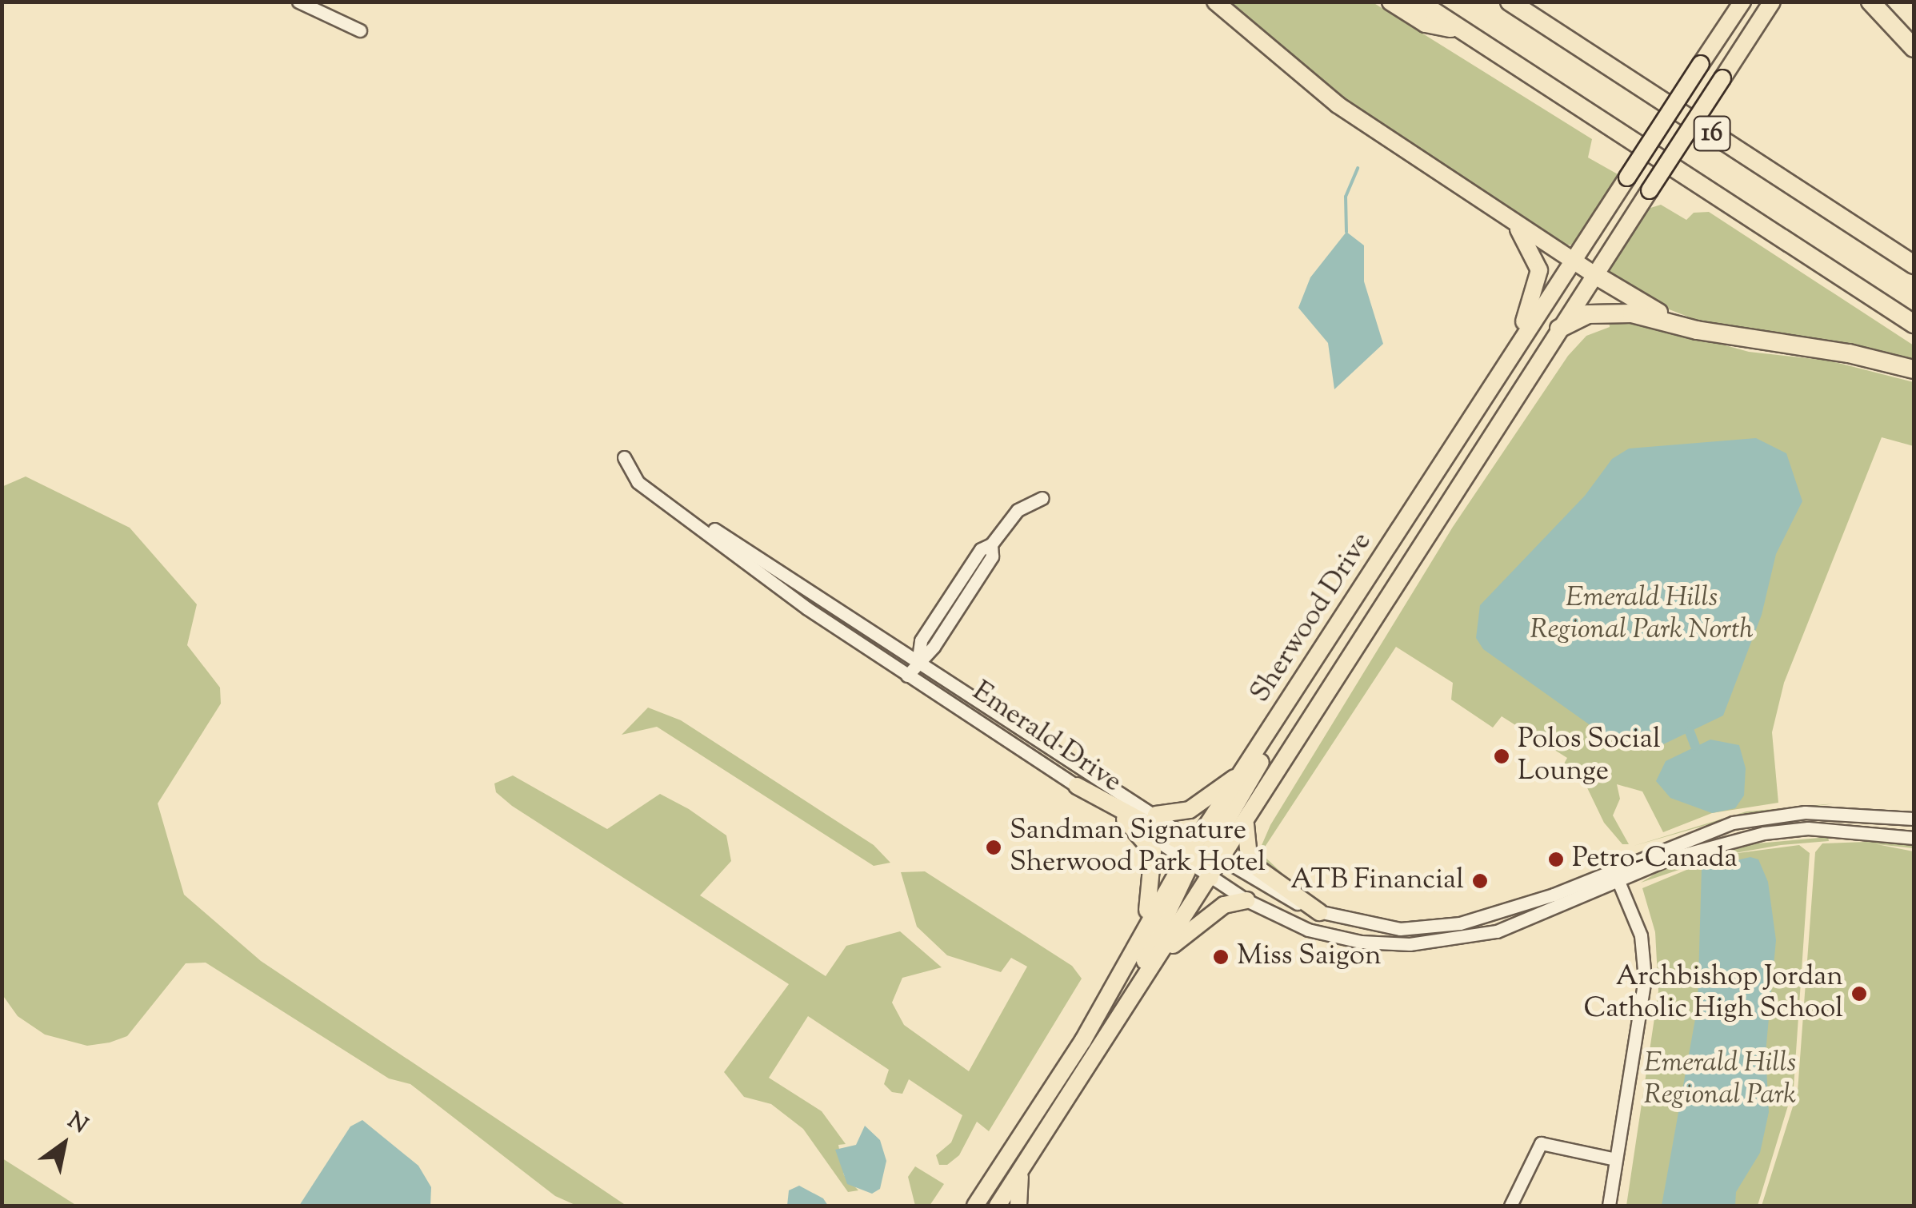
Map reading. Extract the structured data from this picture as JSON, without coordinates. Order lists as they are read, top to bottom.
{
  "streets": {
    "highway": ["16"],
    "main road": ["Sherwood Drive"],
    "street": ["Emerald Drive"]
  },
  "crossings": [
    ["Sherwood Drive", "Emerald Drive"]
  ],
  "parks": ["Emerald Hills Regional Park North", "Emerald Hills Regional Park"],
  "places": [
    "Polos Social Lounge",
    "Sandman Signature Sherwood Park Hotel",
    "Petro-Canada",
    "ATB Financial",
    "Miss Saigon",
    "Archbishop Jordan Catholic High School"
  ],
  "north": "top right"
}
